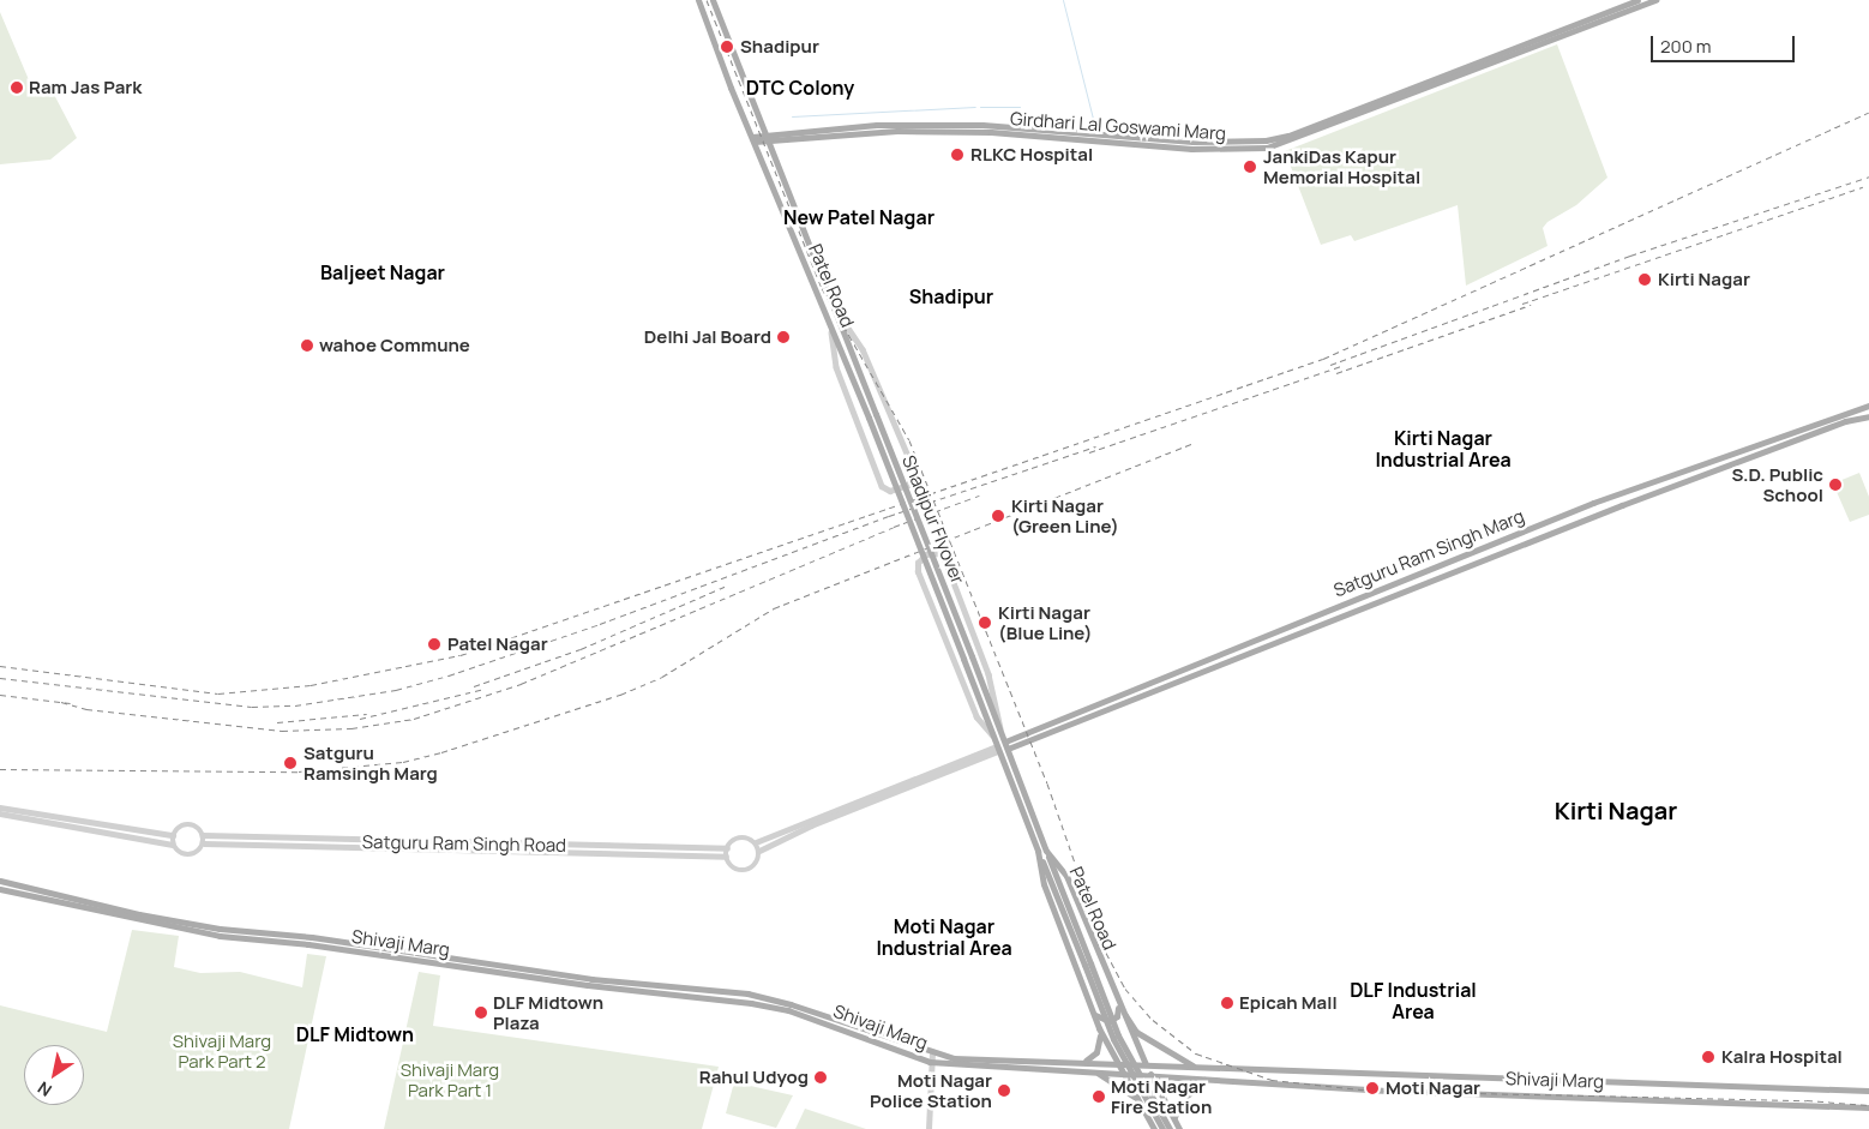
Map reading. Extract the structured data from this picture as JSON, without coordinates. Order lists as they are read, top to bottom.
{
  "streets": {
    "main road": [
      "Girdhari Lal Goswami Marg",
      "Patel Road",
      "Shadipur Flyover",
      "Satguru Ram Singh Marg",
      "Shivaji Marg"
    ],
    "street": ["Satguru Ram Singh Road"]
  },
  "crossings": [
    ["Girdhari Lal Goswami Marg", "Patel Road"],
    ["Patel Road", "Shadipur Flyover"],
    ["Patel Road", "Satguru Ram Singh Marg"],
    ["Patel Road", "Shivaji Marg"]
  ],
  "districts": [
    "DTC Colony",
    "New Patel Nagar",
    "Baljeet Nagar",
    "Shadipur",
    "Kirti Nagar Industrial Area",
    "Kirti Nagar",
    "Moti Nagar Industrial Area",
    "DLF Industrial Area",
    "DLF Midtown"
  ],
  "parks": ["Shivaji Marg Park Part 2", "Shivaji Marg Park Part 1"],
  "places": [
    "Shadipur",
    "Ram Jas Park",
    "RLKC Hospital",
    "JankiDas Kapur Memorial Hospital",
    "Kirti Nagar",
    "Delhi Jal Board",
    "wahoe Commune",
    "S.D. Public School",
    "Kirti Nagar (Green Line)",
    "Kirti Nagar (Blue Line)",
    "Patel Nagar",
    "Satguru Ramsingh Marg",
    "Epicah Mall",
    "DLF Midtown Plaza",
    "Kalra Hospital",
    "Rahul Udyog",
    "Moti Nagar",
    "Moti Nagar Police Station",
    "Moti Nagar Fire Station"
  ],
  "scale_bar": "200 m",
  "north": "bottom left"
}
